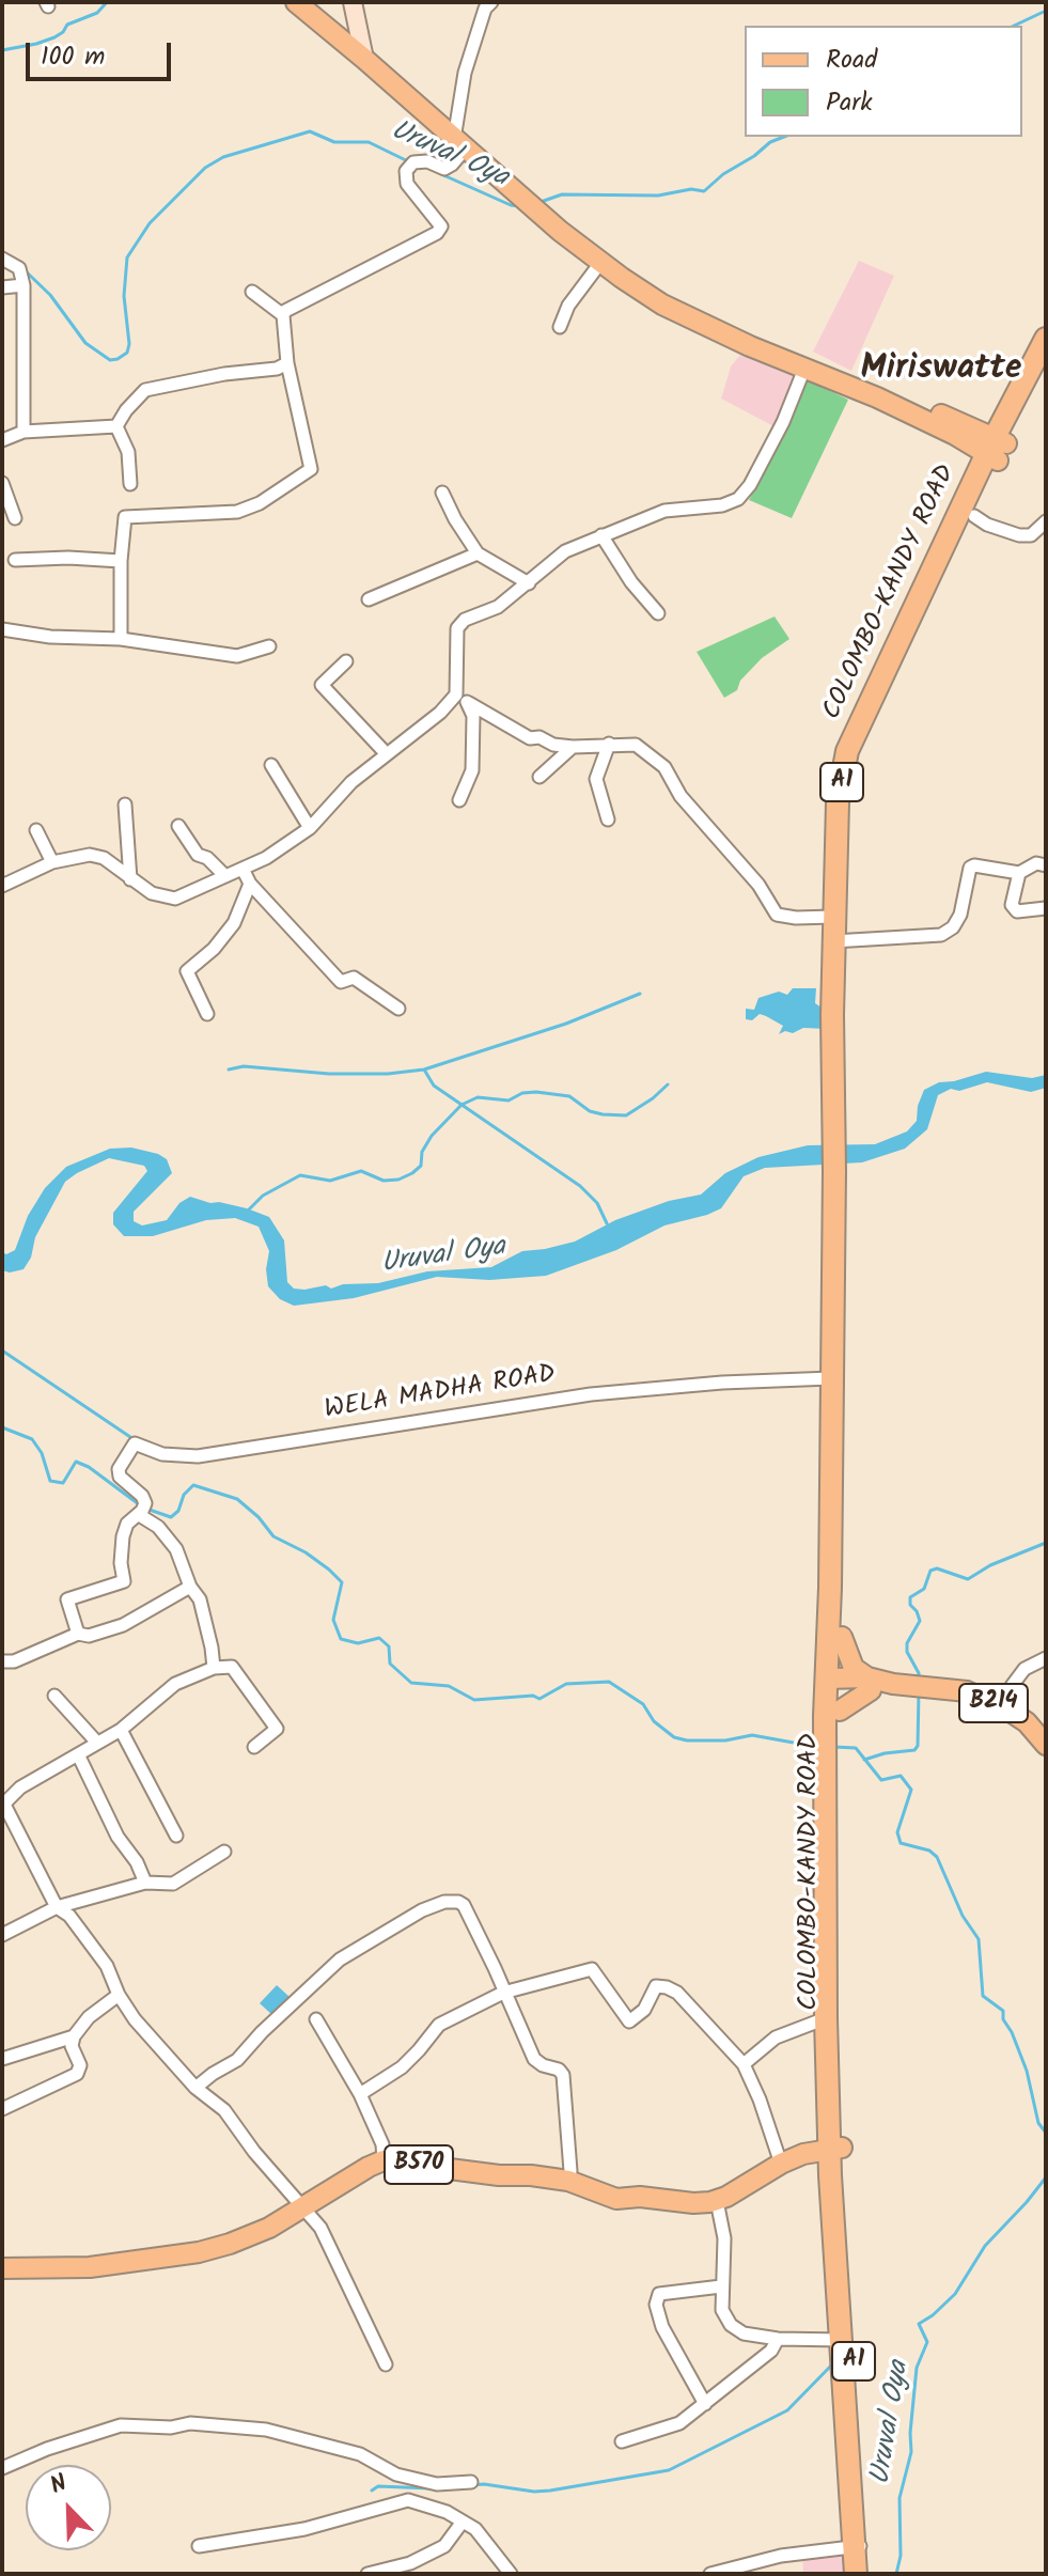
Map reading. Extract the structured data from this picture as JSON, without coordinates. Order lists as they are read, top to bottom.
{
  "streets": {
    "highway": ["COLOMBO-KANDY ROAD", "A1"],
    "main road": ["B214", "B570"],
    "street": ["WELA MADHA ROAD"]
  },
  "crossings": [
    ["COLOMBO-KANDY ROAD", "WELA MADHA ROAD"],
    ["COLOMBO-KANDY ROAD", "B214"],
    ["COLOMBO-KANDY ROAD", "B570"]
  ],
  "districts": ["Miriswatte"],
  "water": ["Uruval Oya"],
  "legend": ["Road", "Park"],
  "scale_bar": "100 m",
  "north": "top left"
}
